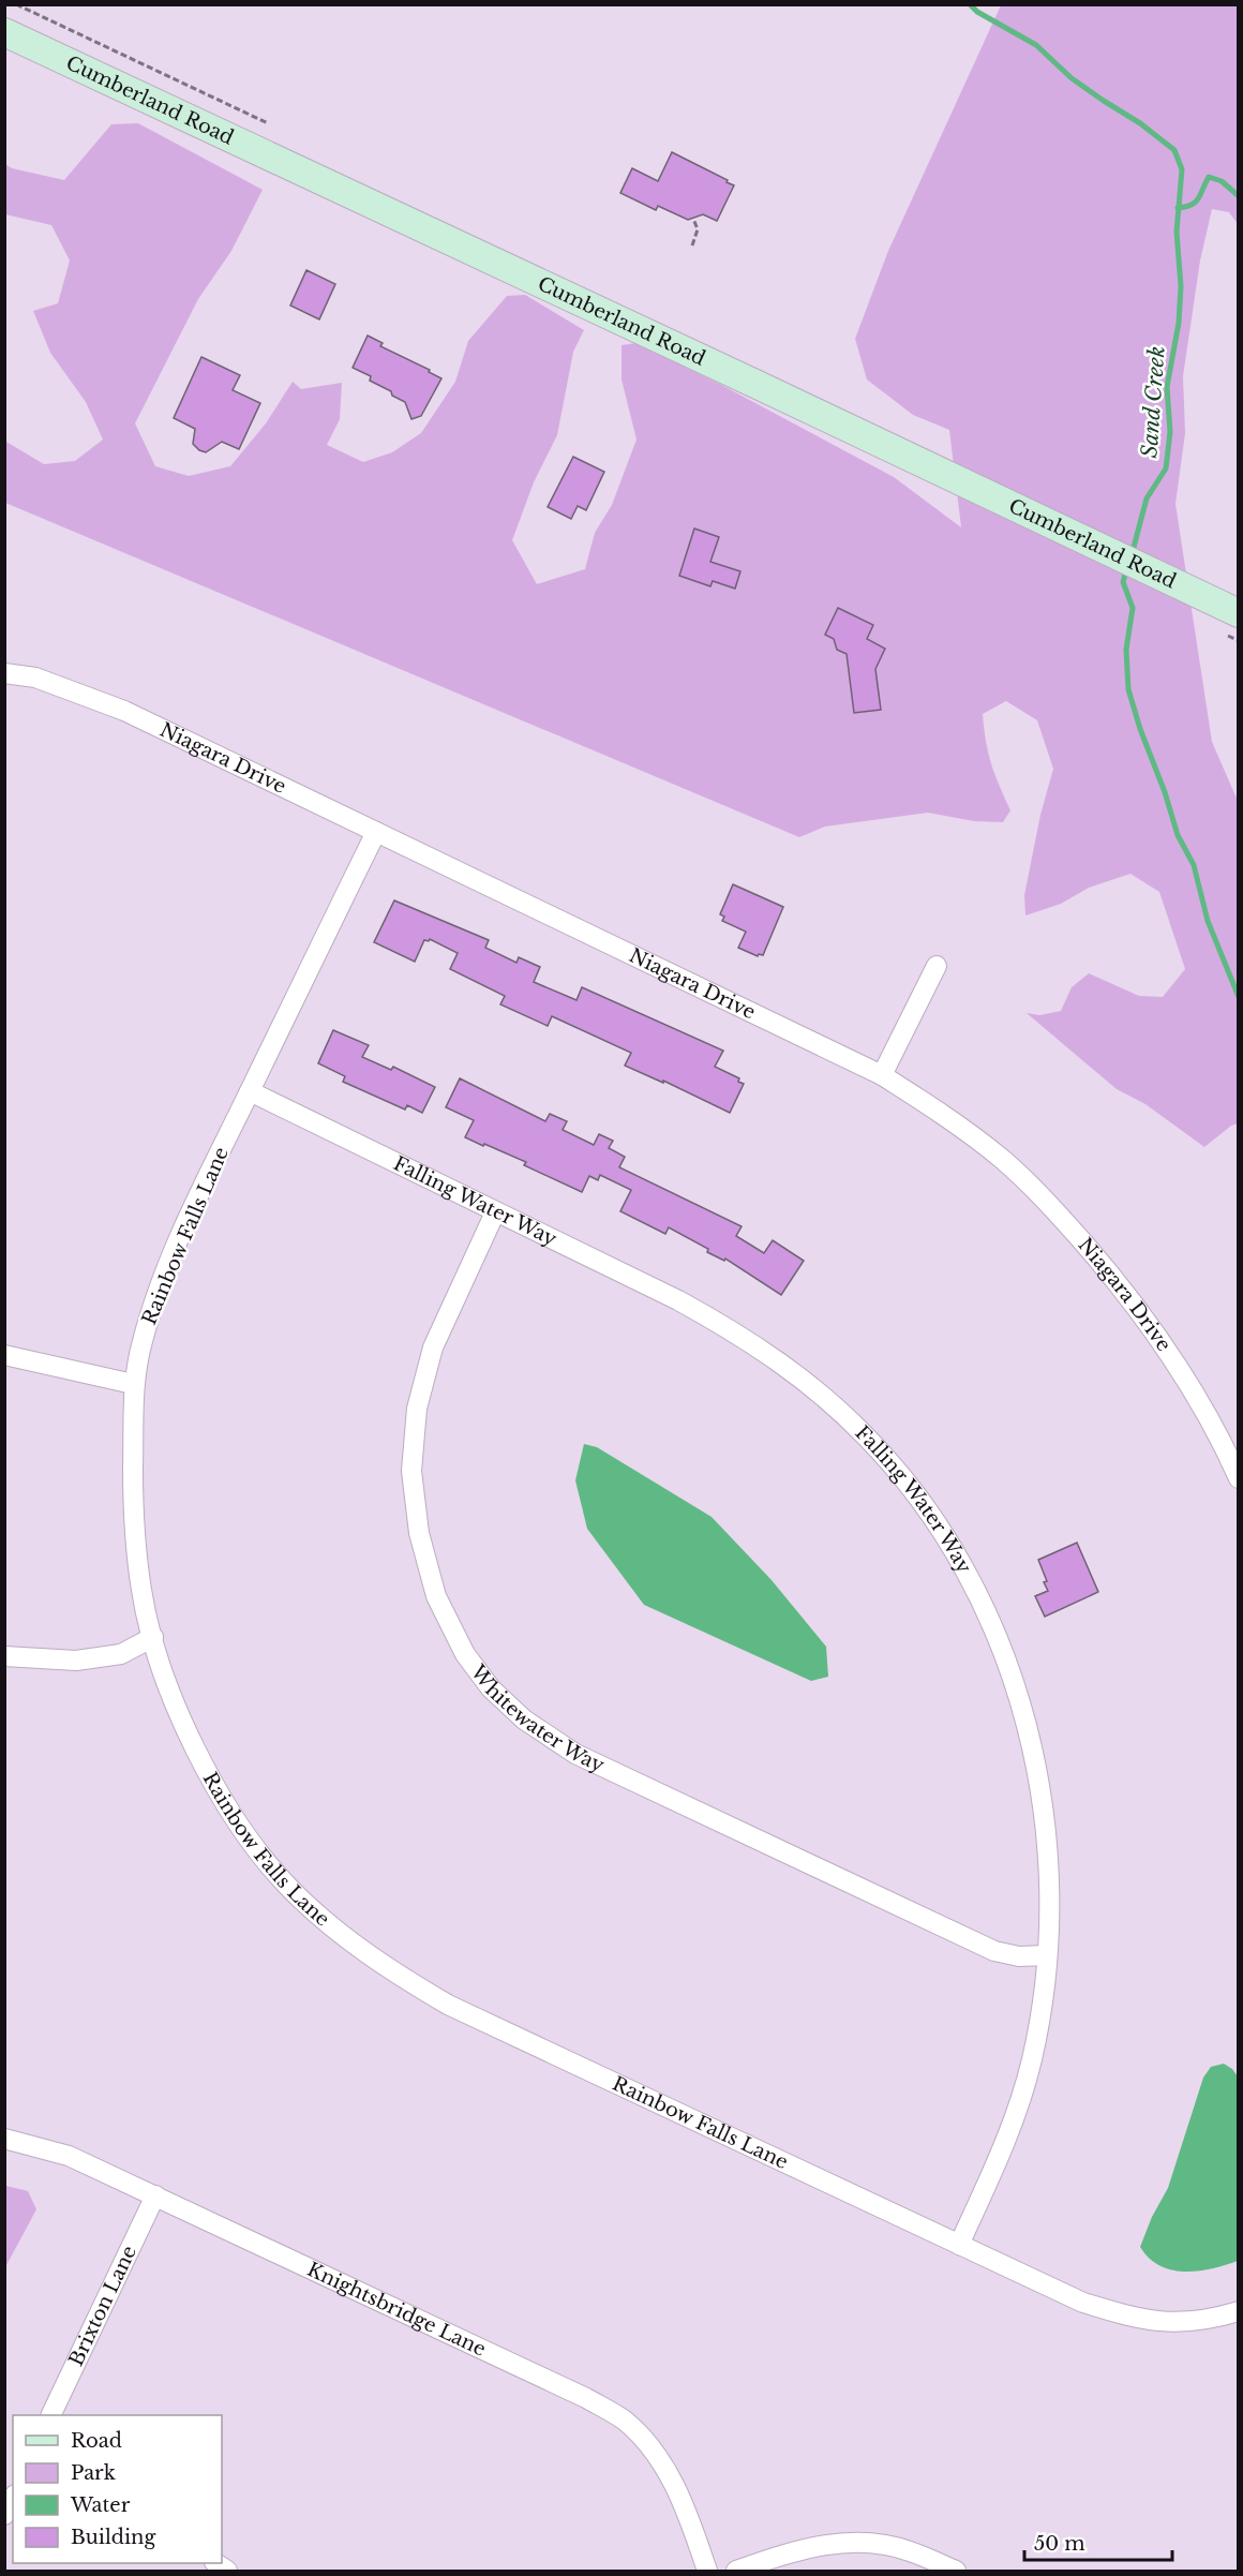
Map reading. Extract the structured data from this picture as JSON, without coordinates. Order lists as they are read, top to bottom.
{
  "streets": {
    "main road": ["Cumberland Road"],
    "street": [
      "Niagara Drive",
      "Falling Water Way",
      "Rainbow Falls Lane",
      "Whitewater Way",
      "Brixton Lane",
      "Knightsbridge Lane"
    ]
  },
  "crossings": [
    ["Niagara Drive", "Rainbow Falls Lane"],
    ["Falling Water Way", "Rainbow Falls Lane"],
    ["Falling Water Way", "Whitewater Way"],
    ["Brixton Lane", "Knightsbridge Lane"]
  ],
  "water": ["Sand Creek"],
  "legend": [
    "Road",
    "Park",
    "Water",
    "Building"
  ],
  "scale_bar": "50 m"
}
